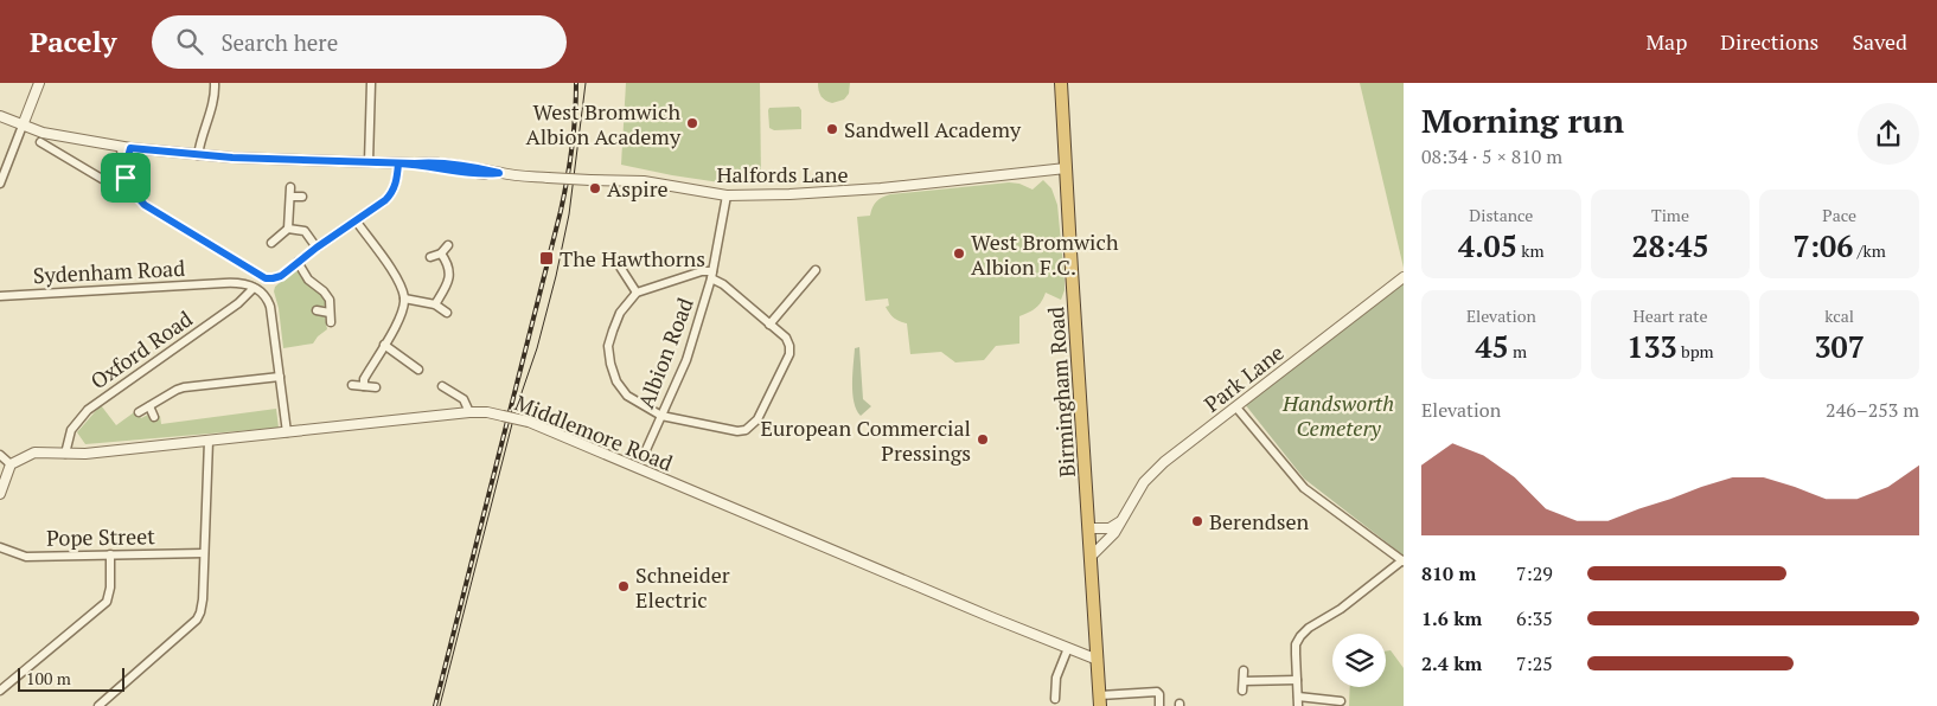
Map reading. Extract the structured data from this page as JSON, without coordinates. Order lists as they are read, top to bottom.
{
  "streets": {
    "highway": ["Birmingham Road"],
    "street": [
      "Halfords Lane",
      "Sydenham Road",
      "Oxford Road",
      "Albion Road",
      "Park Lane",
      "Middlemore Road",
      "Pope Street"
    ]
  },
  "crossings": [
    ["Halfords Lane", "Albion Road"],
    ["Halfords Lane", "Birmingham Road"],
    ["Sydenham Road", "Oxford Road"],
    ["Oxford Road", "Middlemore Road"],
    ["Park Lane", "Birmingham Road"],
    ["Birmingham Road", "Middlemore Road"]
  ],
  "parks": ["Handsworth Cemetery"],
  "places": {
    "other": [
      "West Bromwich Albion Academy",
      "Sandwell Academy",
      "Aspire",
      "West Bromwich Albion F.C.",
      "European Commercial Pressings",
      "Berendsen",
      "Schneider Electric"
    ],
    "transit": ["The Hawthorns"]
  },
  "scale_bar": "100 m",
  "page": {
    "header": "Pacely",
    "search": "Search here",
    "nav": ["Map", "Directions", "Saved"],
    "heading": ["Morning run", "08:34 · 5 × 810 m"],
    "stats": [
      ["Distance", "4.05 km"],
      ["Time", "28:45"],
      ["Pace", "7:06 /km"],
      ["Elevation", "45 m"],
      ["Heart rate", "133 bpm"],
      ["kcal", "307"]
    ],
    "chart": ["Elevation", "246–253 m"],
    "list": [
      {
        "name": "810 m",
        "note": "7:29"
      },
      {
        "name": "1.6 km",
        "note": "6:35"
      },
      {
        "name": "2.4 km",
        "note": "7:25"
      }
    ],
    "scale": "100 m"
  }
}
